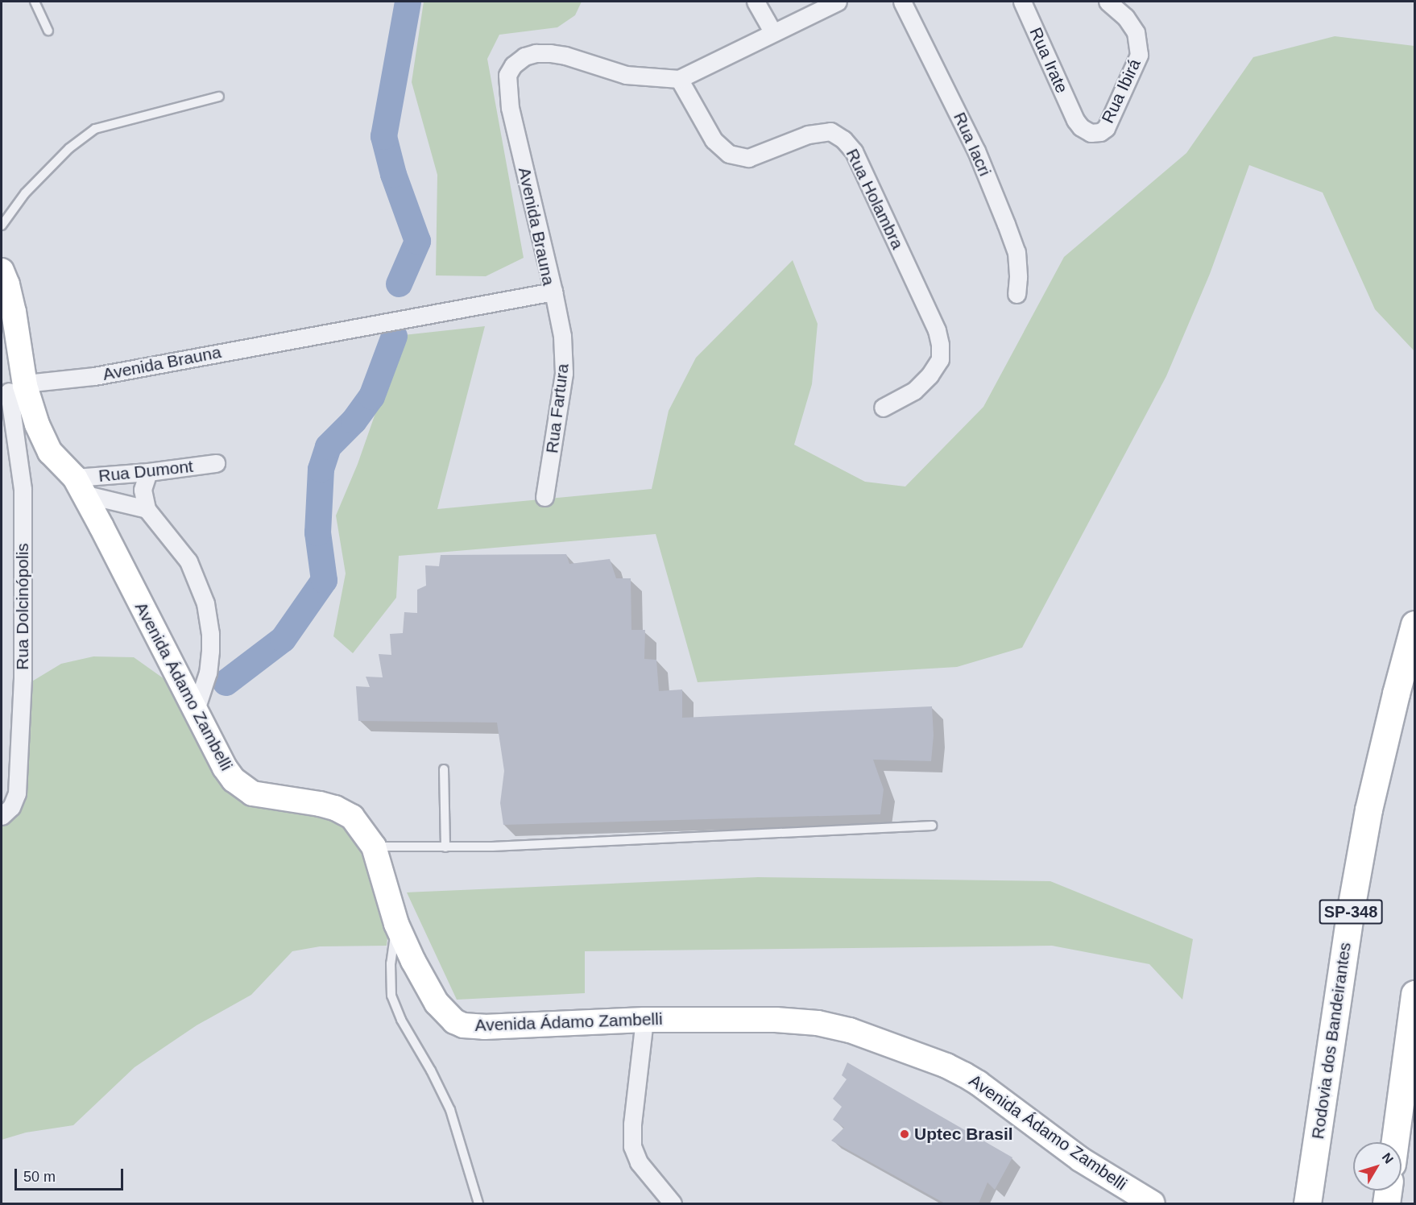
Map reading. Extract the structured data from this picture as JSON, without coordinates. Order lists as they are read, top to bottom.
{
  "streets": {
    "highway": ["SP-348", "Rodovia dos Bandeirantes"],
    "street": [
      "Rua Irate",
      "Rua Ibirá",
      "Rua Iacri",
      "Rua Holambra",
      "Avenida Brauna",
      "Rua Fartura",
      "Rua Dumont",
      "Rua Dolcinópolis",
      "Avenida Ádamo Zambelli"
    ]
  },
  "crossings": [
    ["Rua Irate", "Rua Ibirá"],
    ["Rua Holambra", "Avenida Brauna"],
    ["Avenida Brauna", "Rua Fartura"],
    ["Avenida Brauna", "Rua Dolcinópolis"],
    ["Avenida Brauna", "Avenida Ádamo Zambelli"],
    ["Rua Dumont", "Avenida Ádamo Zambelli"],
    ["Rua Dolcinópolis", "Avenida Ádamo Zambelli"]
  ],
  "places": ["Uptec Brasil"],
  "scale_bar": "50 m",
  "north": "top right"
}
